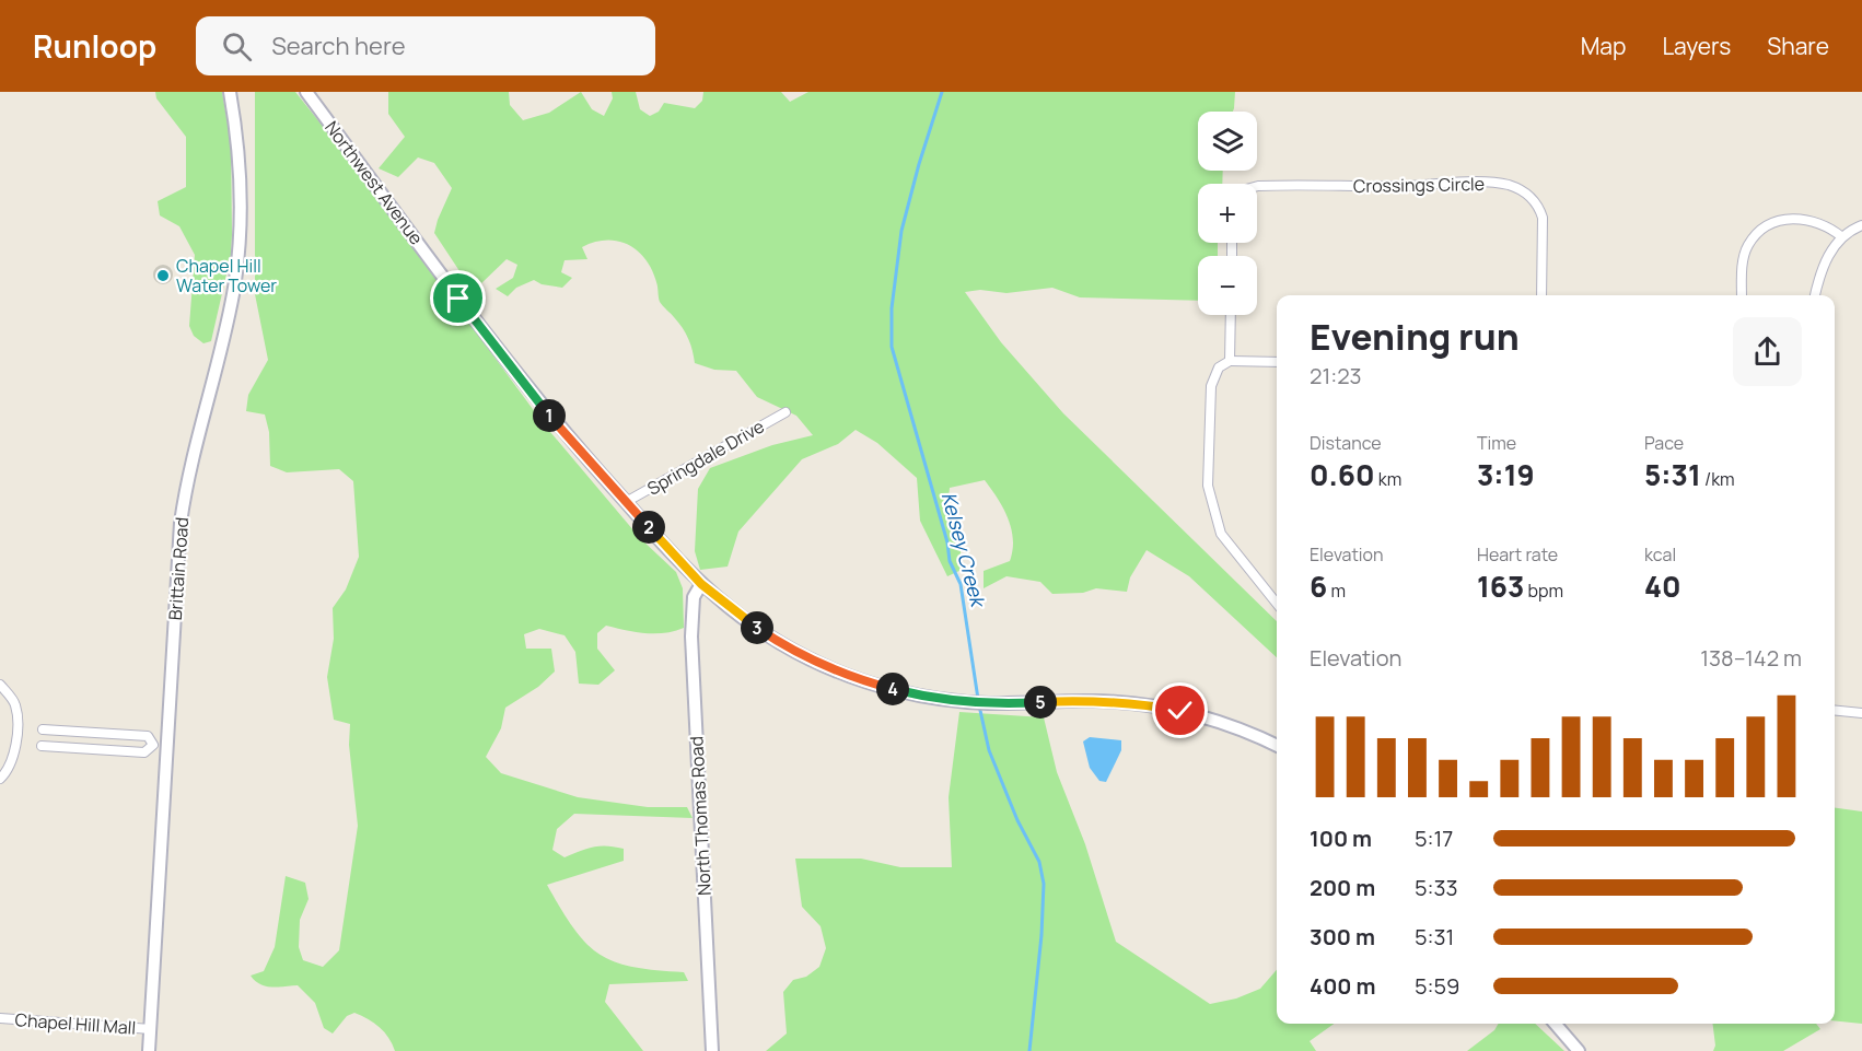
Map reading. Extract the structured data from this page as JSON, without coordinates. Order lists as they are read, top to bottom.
{
  "streets": {
    "street": [
      "Northwest Avenue",
      "Crossings Circle",
      "Springdale Drive",
      "Brittain Road",
      "North Thomas Road",
      "Chapel Hill Mall"
    ]
  },
  "crossings": [
    ["Northwest Avenue", "Springdale Drive"],
    ["Northwest Avenue", "North Thomas Road"],
    ["Brittain Road", "Chapel Hill Mall"]
  ],
  "water": ["Kelsey Creek"],
  "places": ["Chapel Hill Water Tower"],
  "page": {
    "header": "Runloop",
    "search": "Search here",
    "nav": ["Map", "Layers", "Share"],
    "map_buttons": ["+", "−"],
    "heading": ["Evening run", "21:23"],
    "pins": [
      "1",
      "2",
      "3",
      "4",
      "5"
    ],
    "stats": [
      ["Distance", "0.60 km"],
      ["Time", "3:19"],
      ["Pace", "5:31 /km"],
      ["Elevation", "6 m"],
      ["Heart rate", "163 bpm"],
      ["kcal", "40"]
    ],
    "chart": ["Elevation", "138–142 m"],
    "list": [
      {
        "name": "100 m",
        "note": "5:17"
      },
      {
        "name": "200 m",
        "note": "5:33"
      },
      {
        "name": "300 m",
        "note": "5:31"
      },
      {
        "name": "400 m",
        "note": "5:59"
      }
    ]
  }
}
